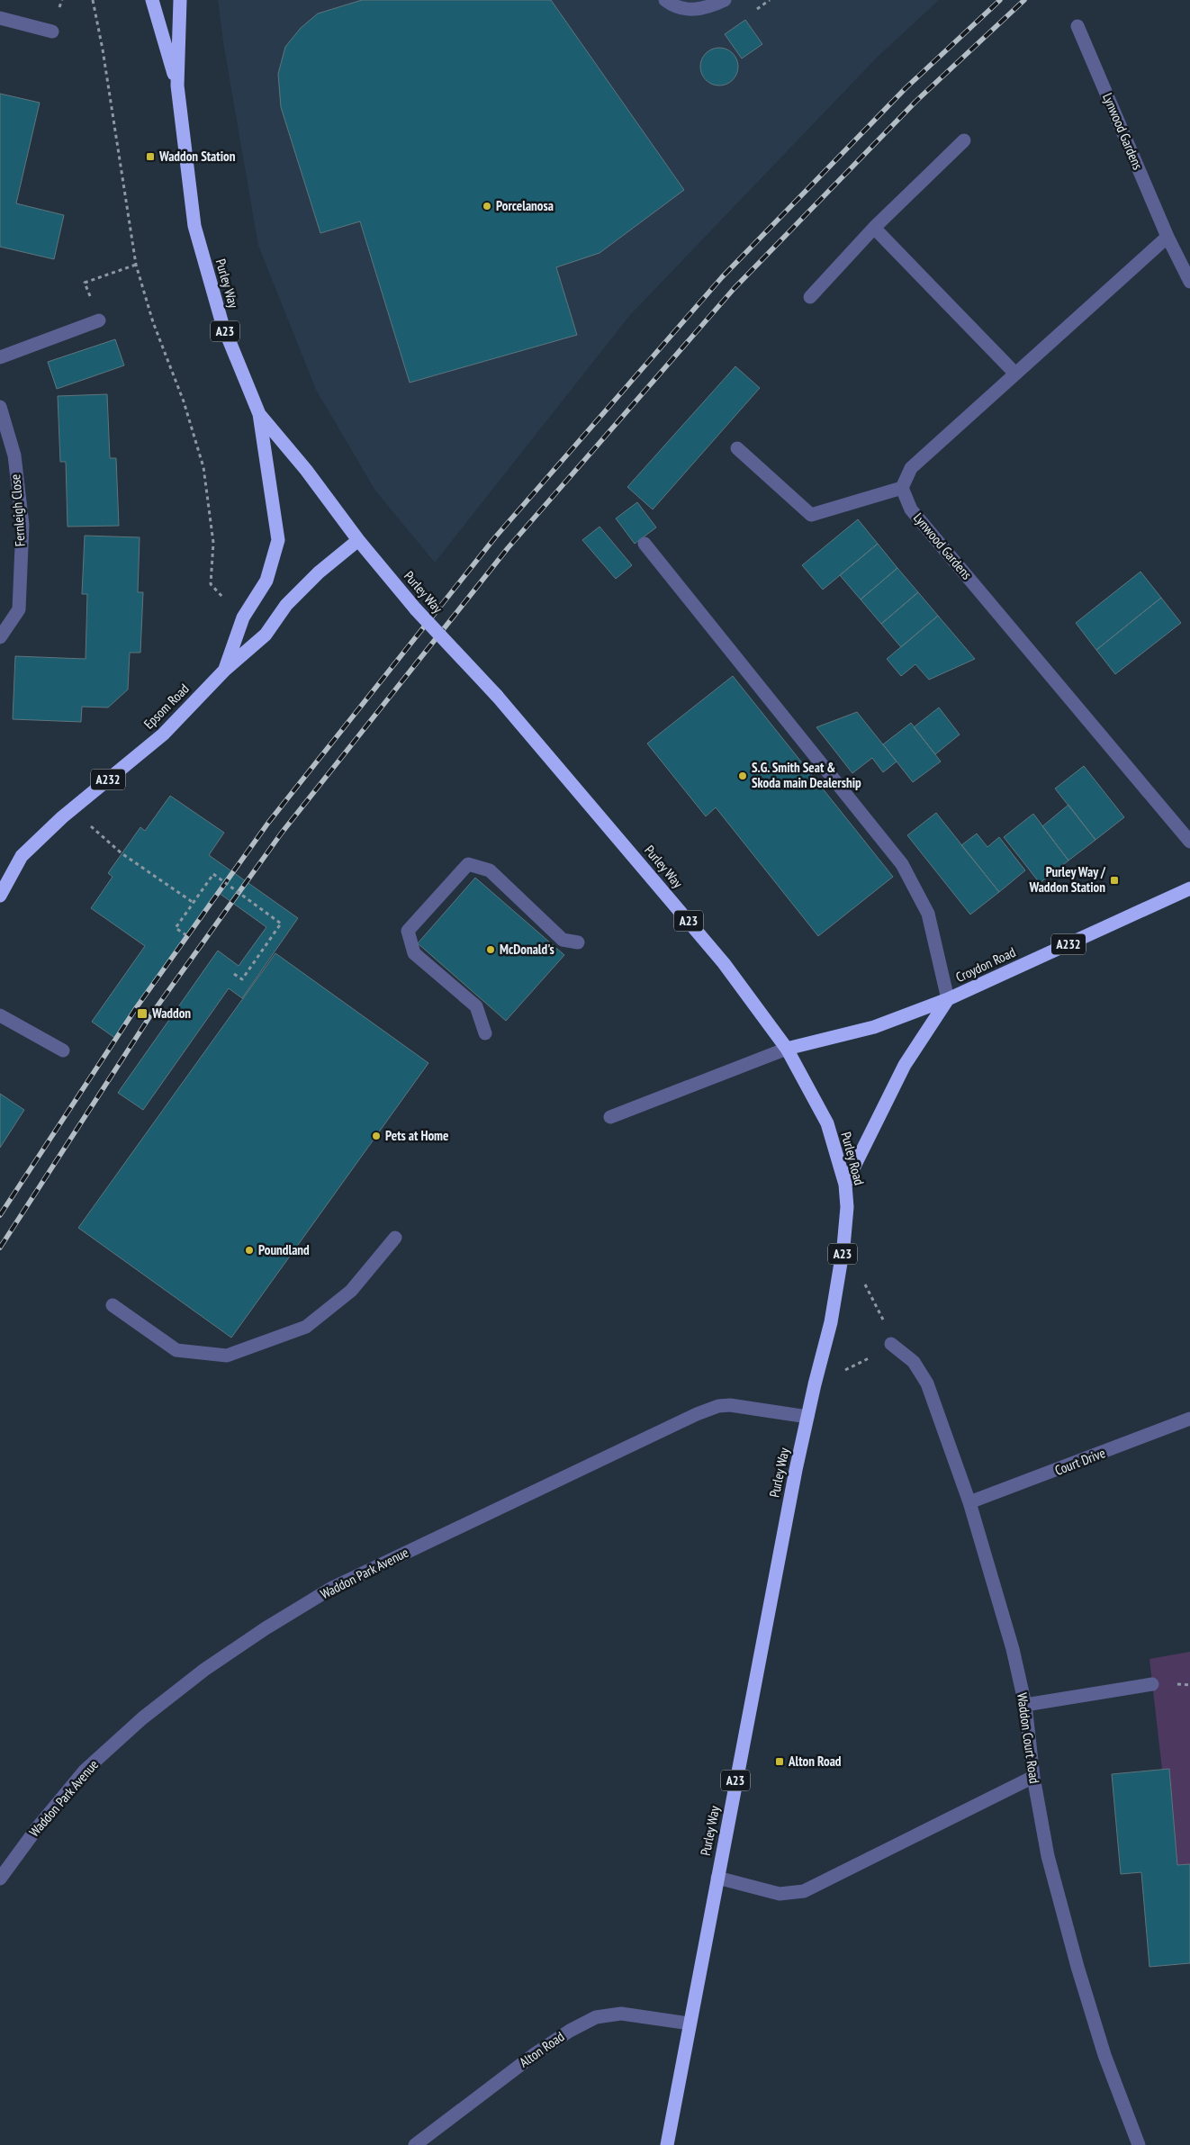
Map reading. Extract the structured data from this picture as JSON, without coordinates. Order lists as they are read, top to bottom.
{
  "streets": {
    "highway": [
      "Purley Way",
      "A23",
      "Epsom Road",
      "A232",
      "Croydon Road",
      "Purley Road"
    ],
    "street": [
      "Lynwood Gardens",
      "Fernleigh Close",
      "Court Drive",
      "Waddon Park Avenue",
      "Waddon Court Road",
      "Alton Road"
    ]
  },
  "crossings": [
    ["Purley Way", "Epsom Road"],
    ["Purley Way", "Croydon Road"],
    ["Purley Way", "Purley Road"],
    ["Purley Way", "Waddon Park Avenue"],
    ["Purley Way", "Alton Road"],
    ["Croydon Road", "Purley Road"],
    ["Purley Road", "Waddon Park Avenue"],
    ["Court Drive", "Waddon Court Road"]
  ],
  "places": {
    "transit": [
      "Waddon Station",
      "Purley Way / Waddon Station",
      "Waddon",
      "Alton Road"
    ],
    "other": [
      "Porcelanosa",
      "S.G. Smith Seat & Skoda main Dealership",
      "McDonald's",
      "Pets at Home",
      "Poundland"
    ]
  }
}
